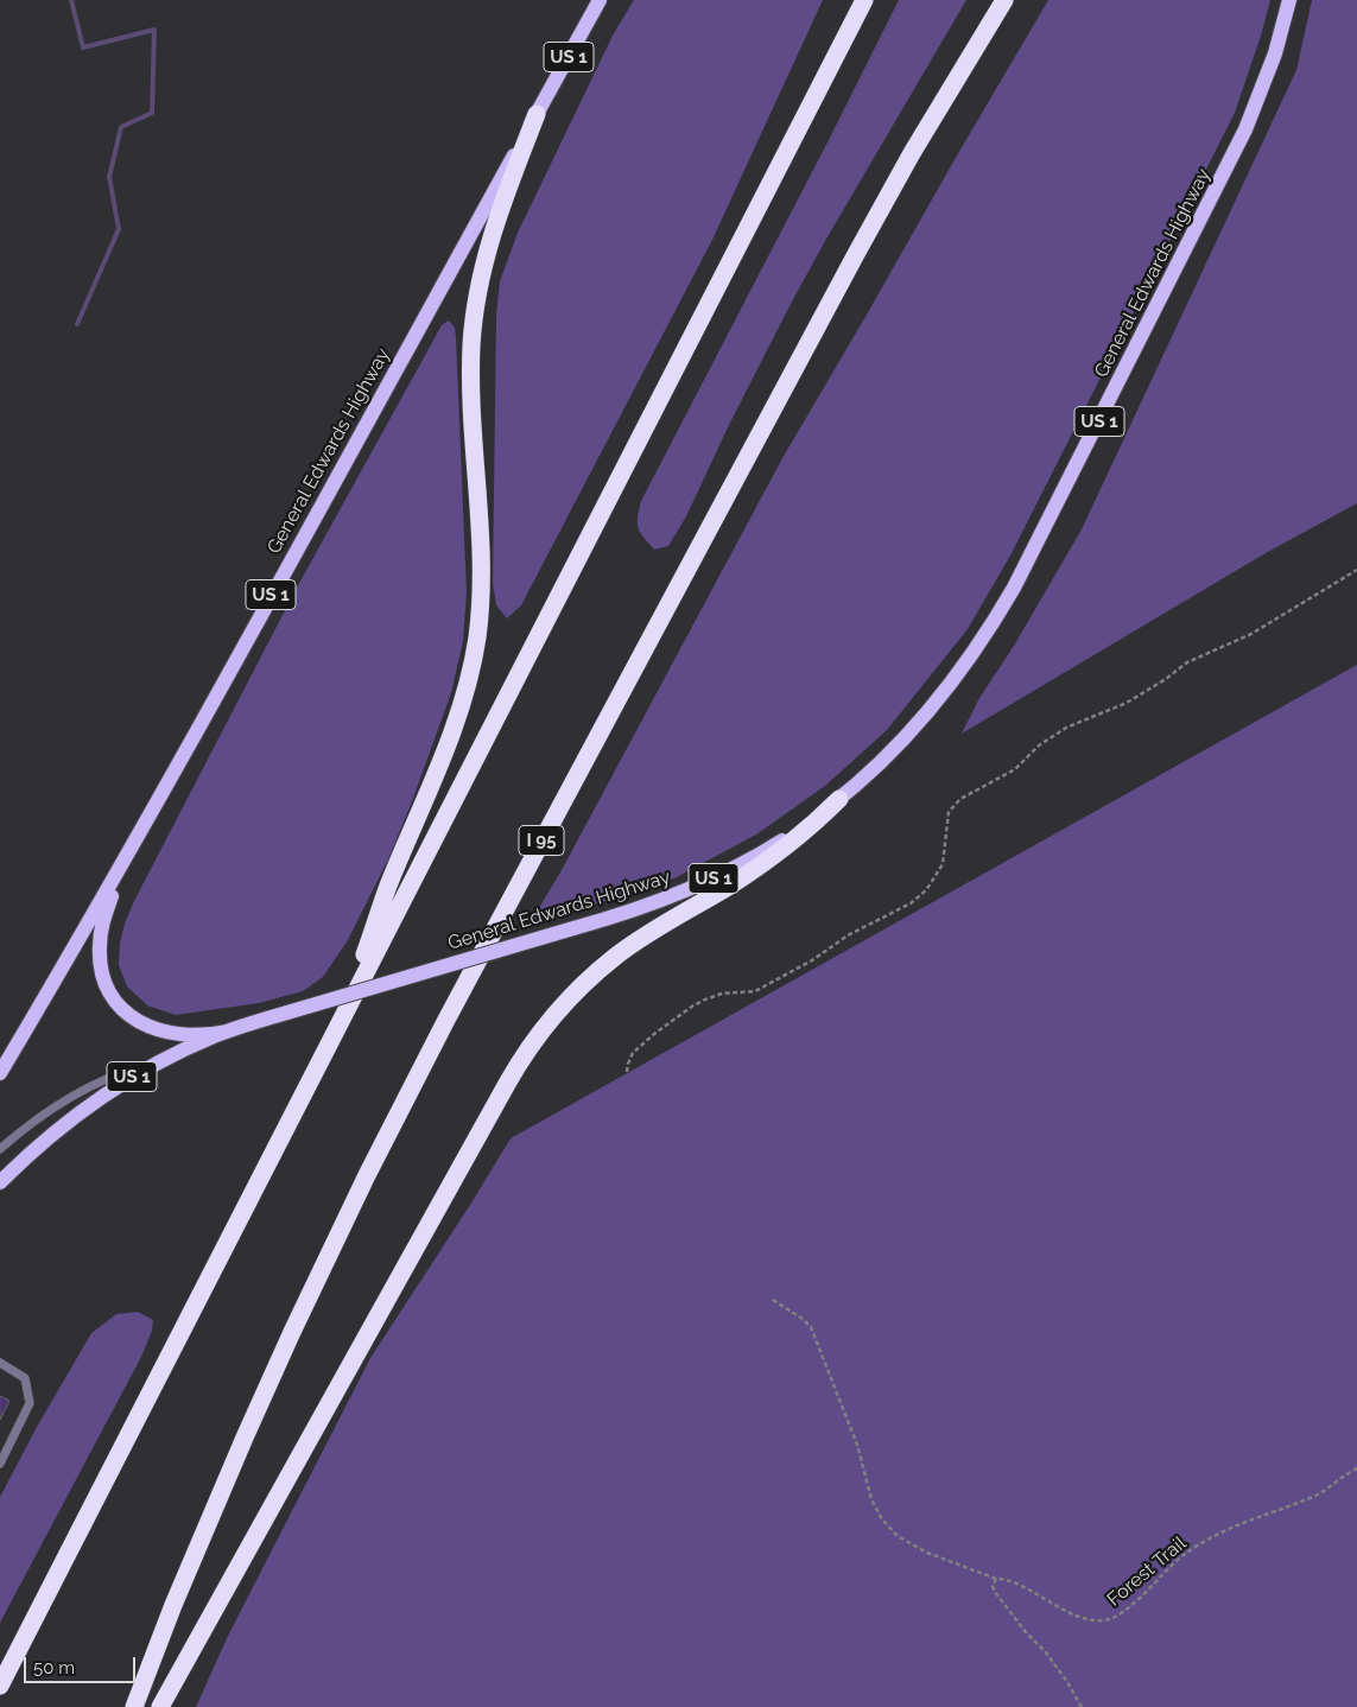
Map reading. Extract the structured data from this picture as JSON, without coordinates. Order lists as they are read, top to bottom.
{
  "streets": {
    "highway": ["I 95"],
    "main road": ["US 1", "General Edwards Highway"],
    "path": ["Forest Trail"]
  },
  "scale_bar": "50 m"
}
